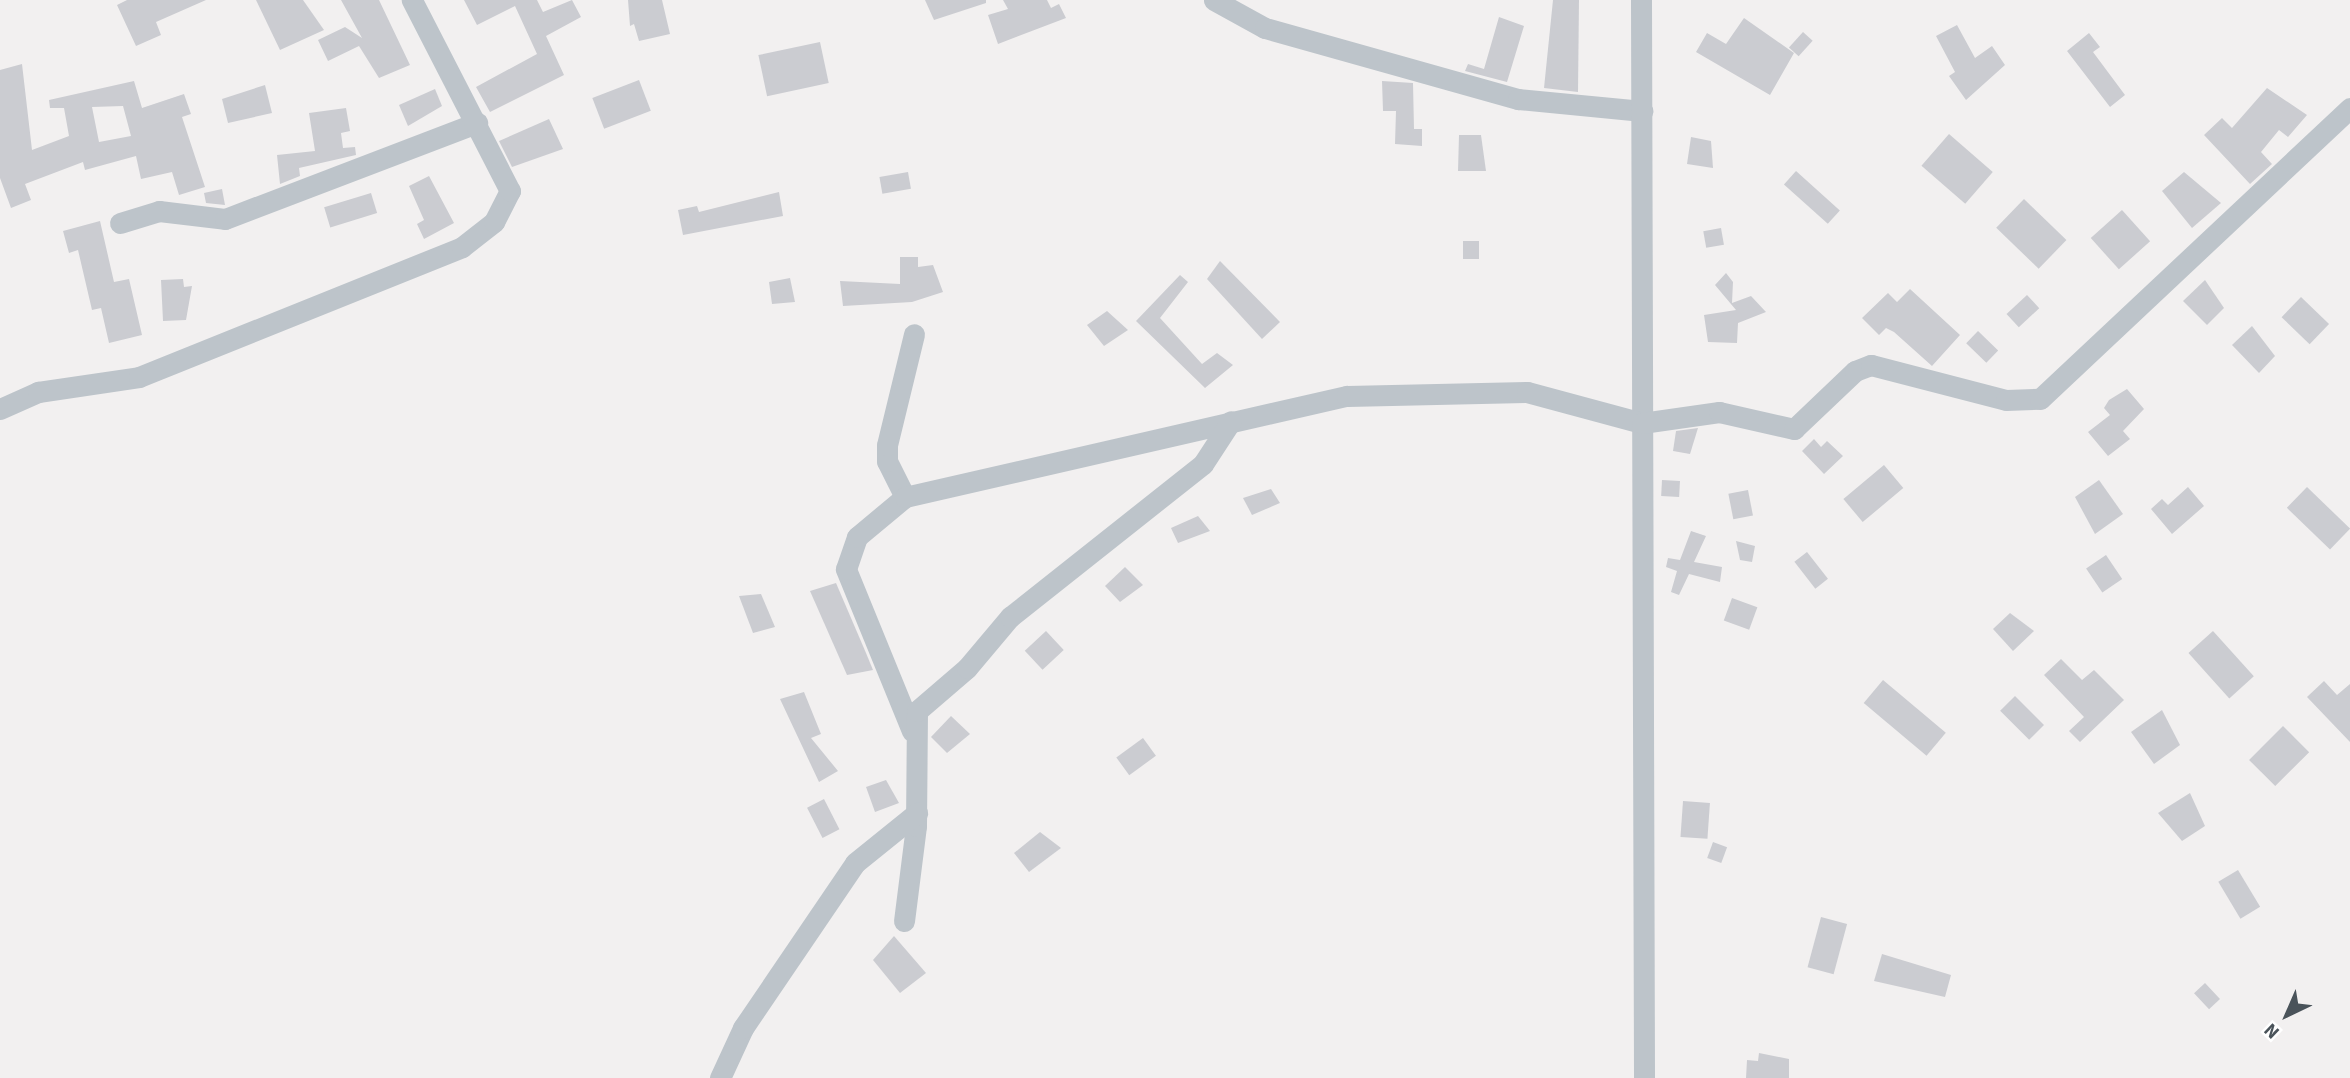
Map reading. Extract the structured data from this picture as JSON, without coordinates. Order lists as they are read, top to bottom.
{
  "north": "bottom left"
}
